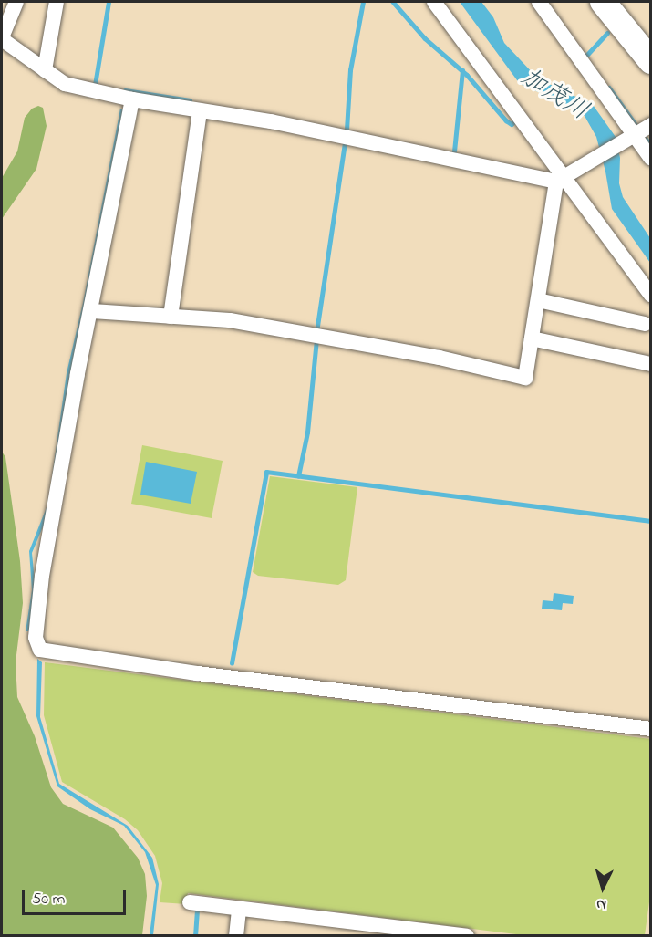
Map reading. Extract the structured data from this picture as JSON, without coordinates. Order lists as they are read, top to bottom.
{
  "water": ["加茂川"],
  "scale_bar": "50 m",
  "north": "bottom"
}
